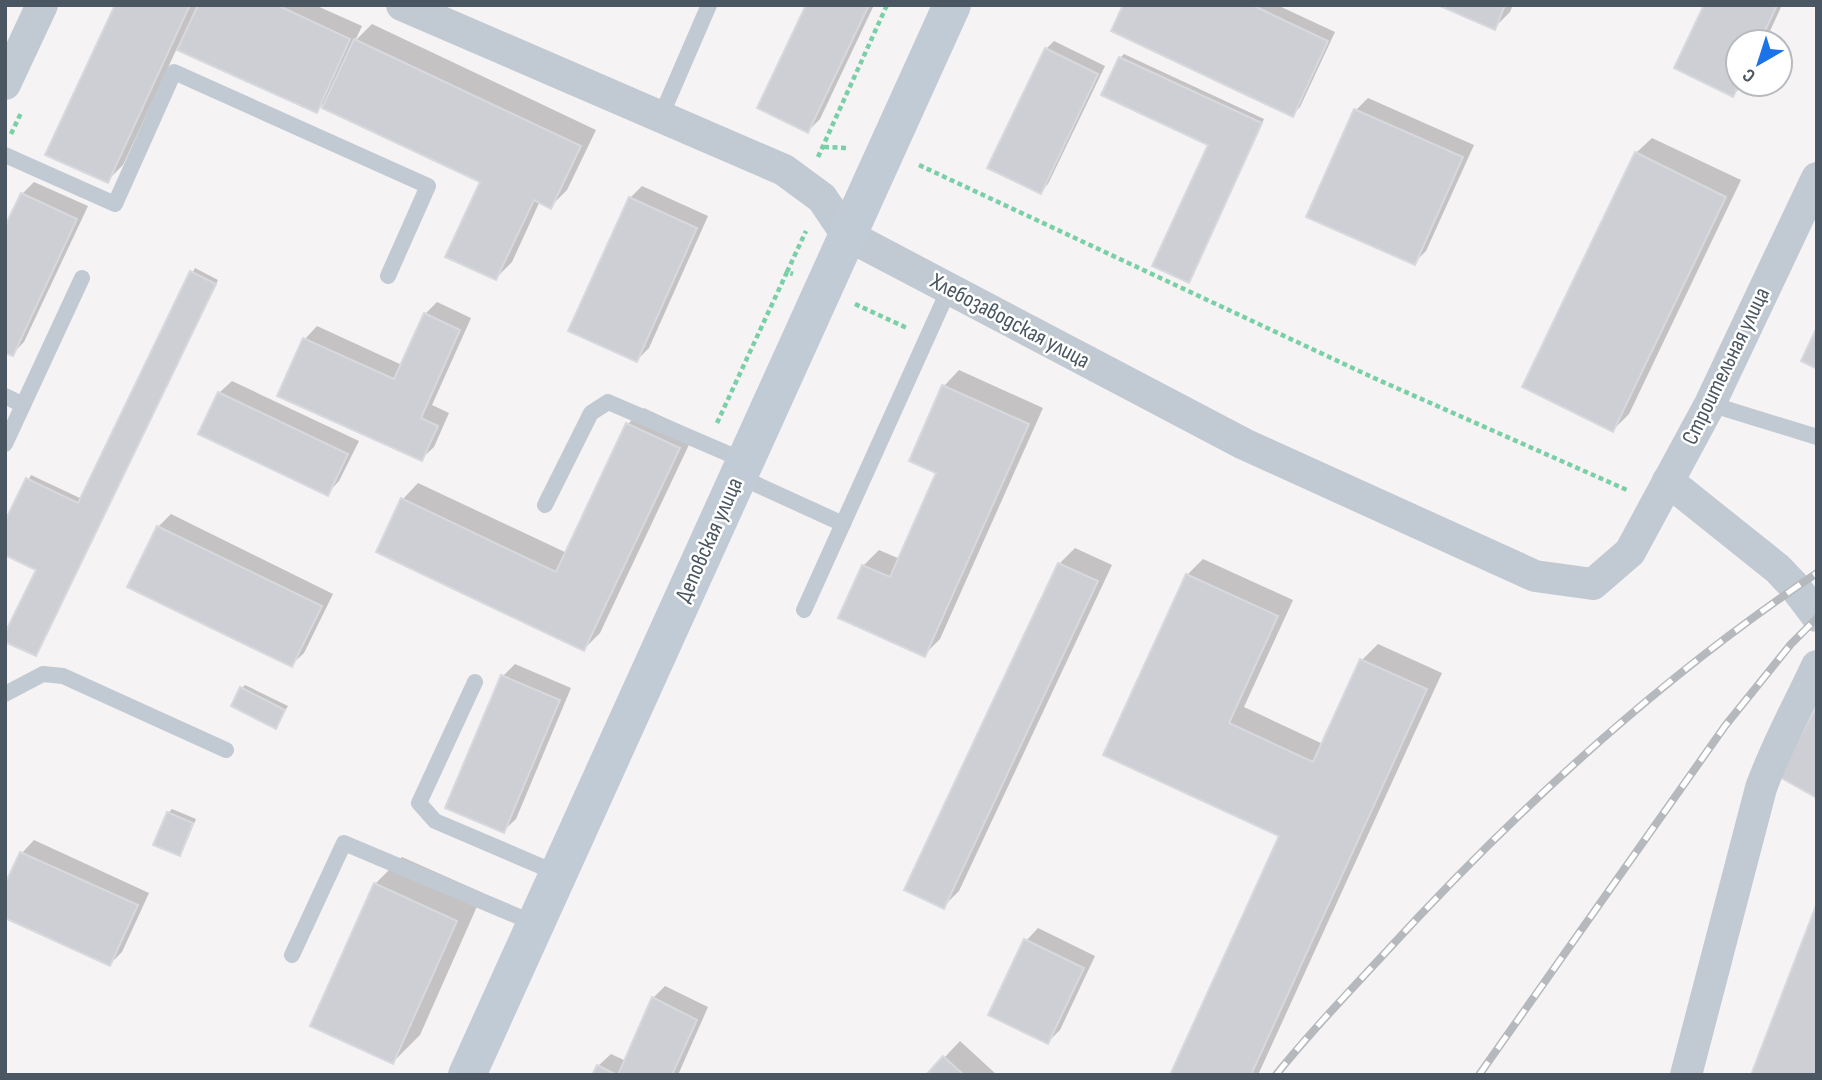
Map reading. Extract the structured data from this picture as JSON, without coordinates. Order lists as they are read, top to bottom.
{
  "streets": {
    "street": ["Хлебозаводская улица", "Строительная улица", "Деповская улица"]
  },
  "crossings": [
    ["Хлебозаводская улица", "Строительная улица"],
    ["Хлебозаводская улица", "Деповская улица"]
  ],
  "north": "bottom left"
}
